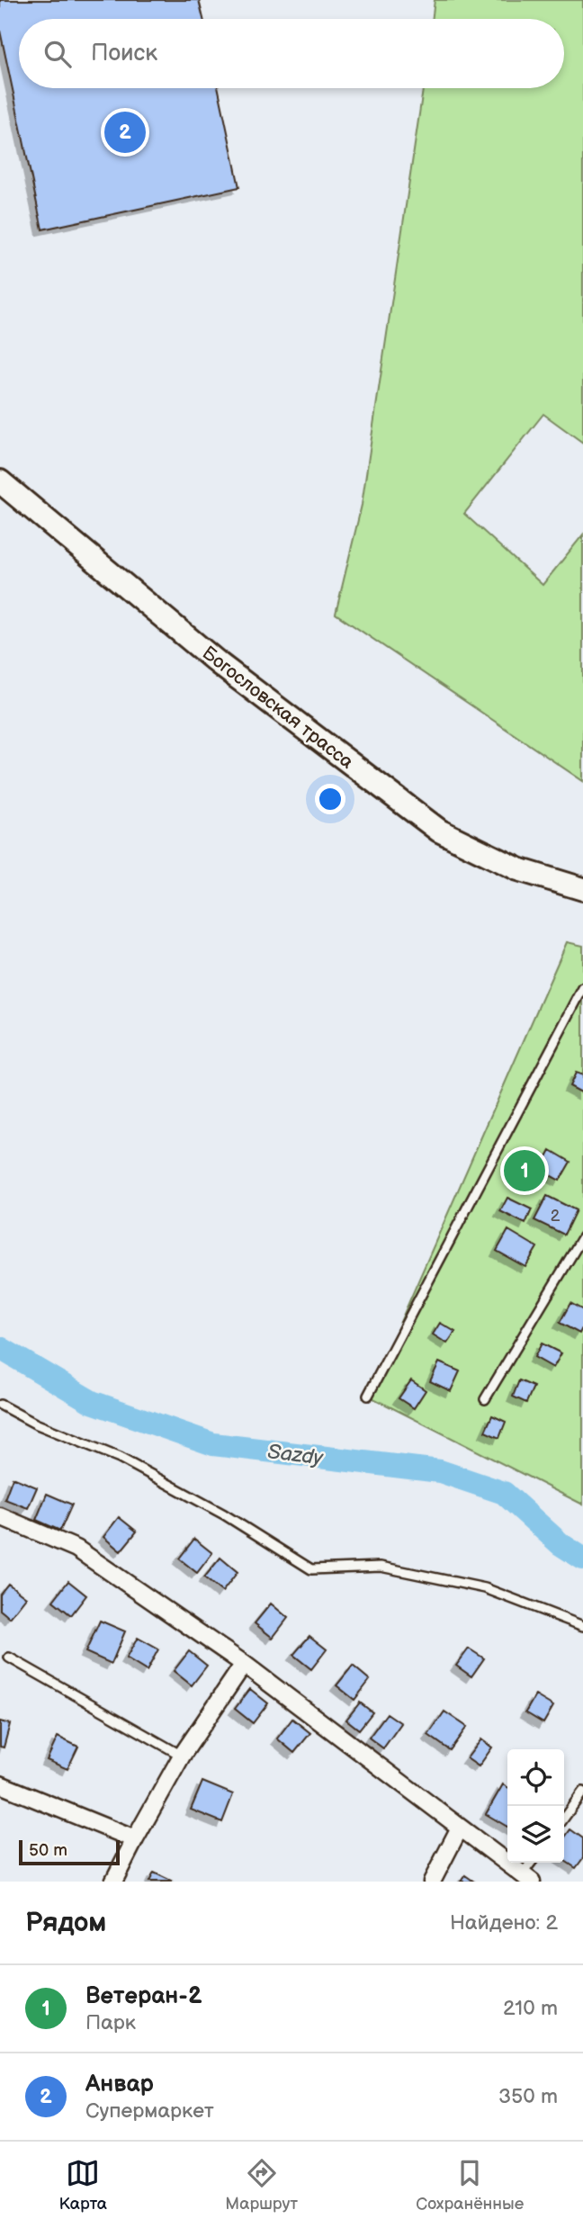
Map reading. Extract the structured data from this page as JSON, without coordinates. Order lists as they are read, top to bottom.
{
  "streets": {
    "main road": ["Богословская трасса"]
  },
  "water": ["Sazdy"],
  "house_numbers": ["2"],
  "scale_bar": "50 m",
  "page": {
    "search": "Поиск",
    "pins": ["2", "1"],
    "scale": "50 m",
    "heading": ["Рядом", "Найдено: 2"],
    "list": [
      {
        "mark": "1",
        "name": "Ветеран-2",
        "note": "Парк",
        "value": "210 m"
      },
      {
        "mark": "2",
        "name": "Анвар",
        "note": "Супермаркет",
        "value": "350 m"
      }
    ],
    "nav": ["Карта", "Маршрут", "Сохранённые"]
  }
}
